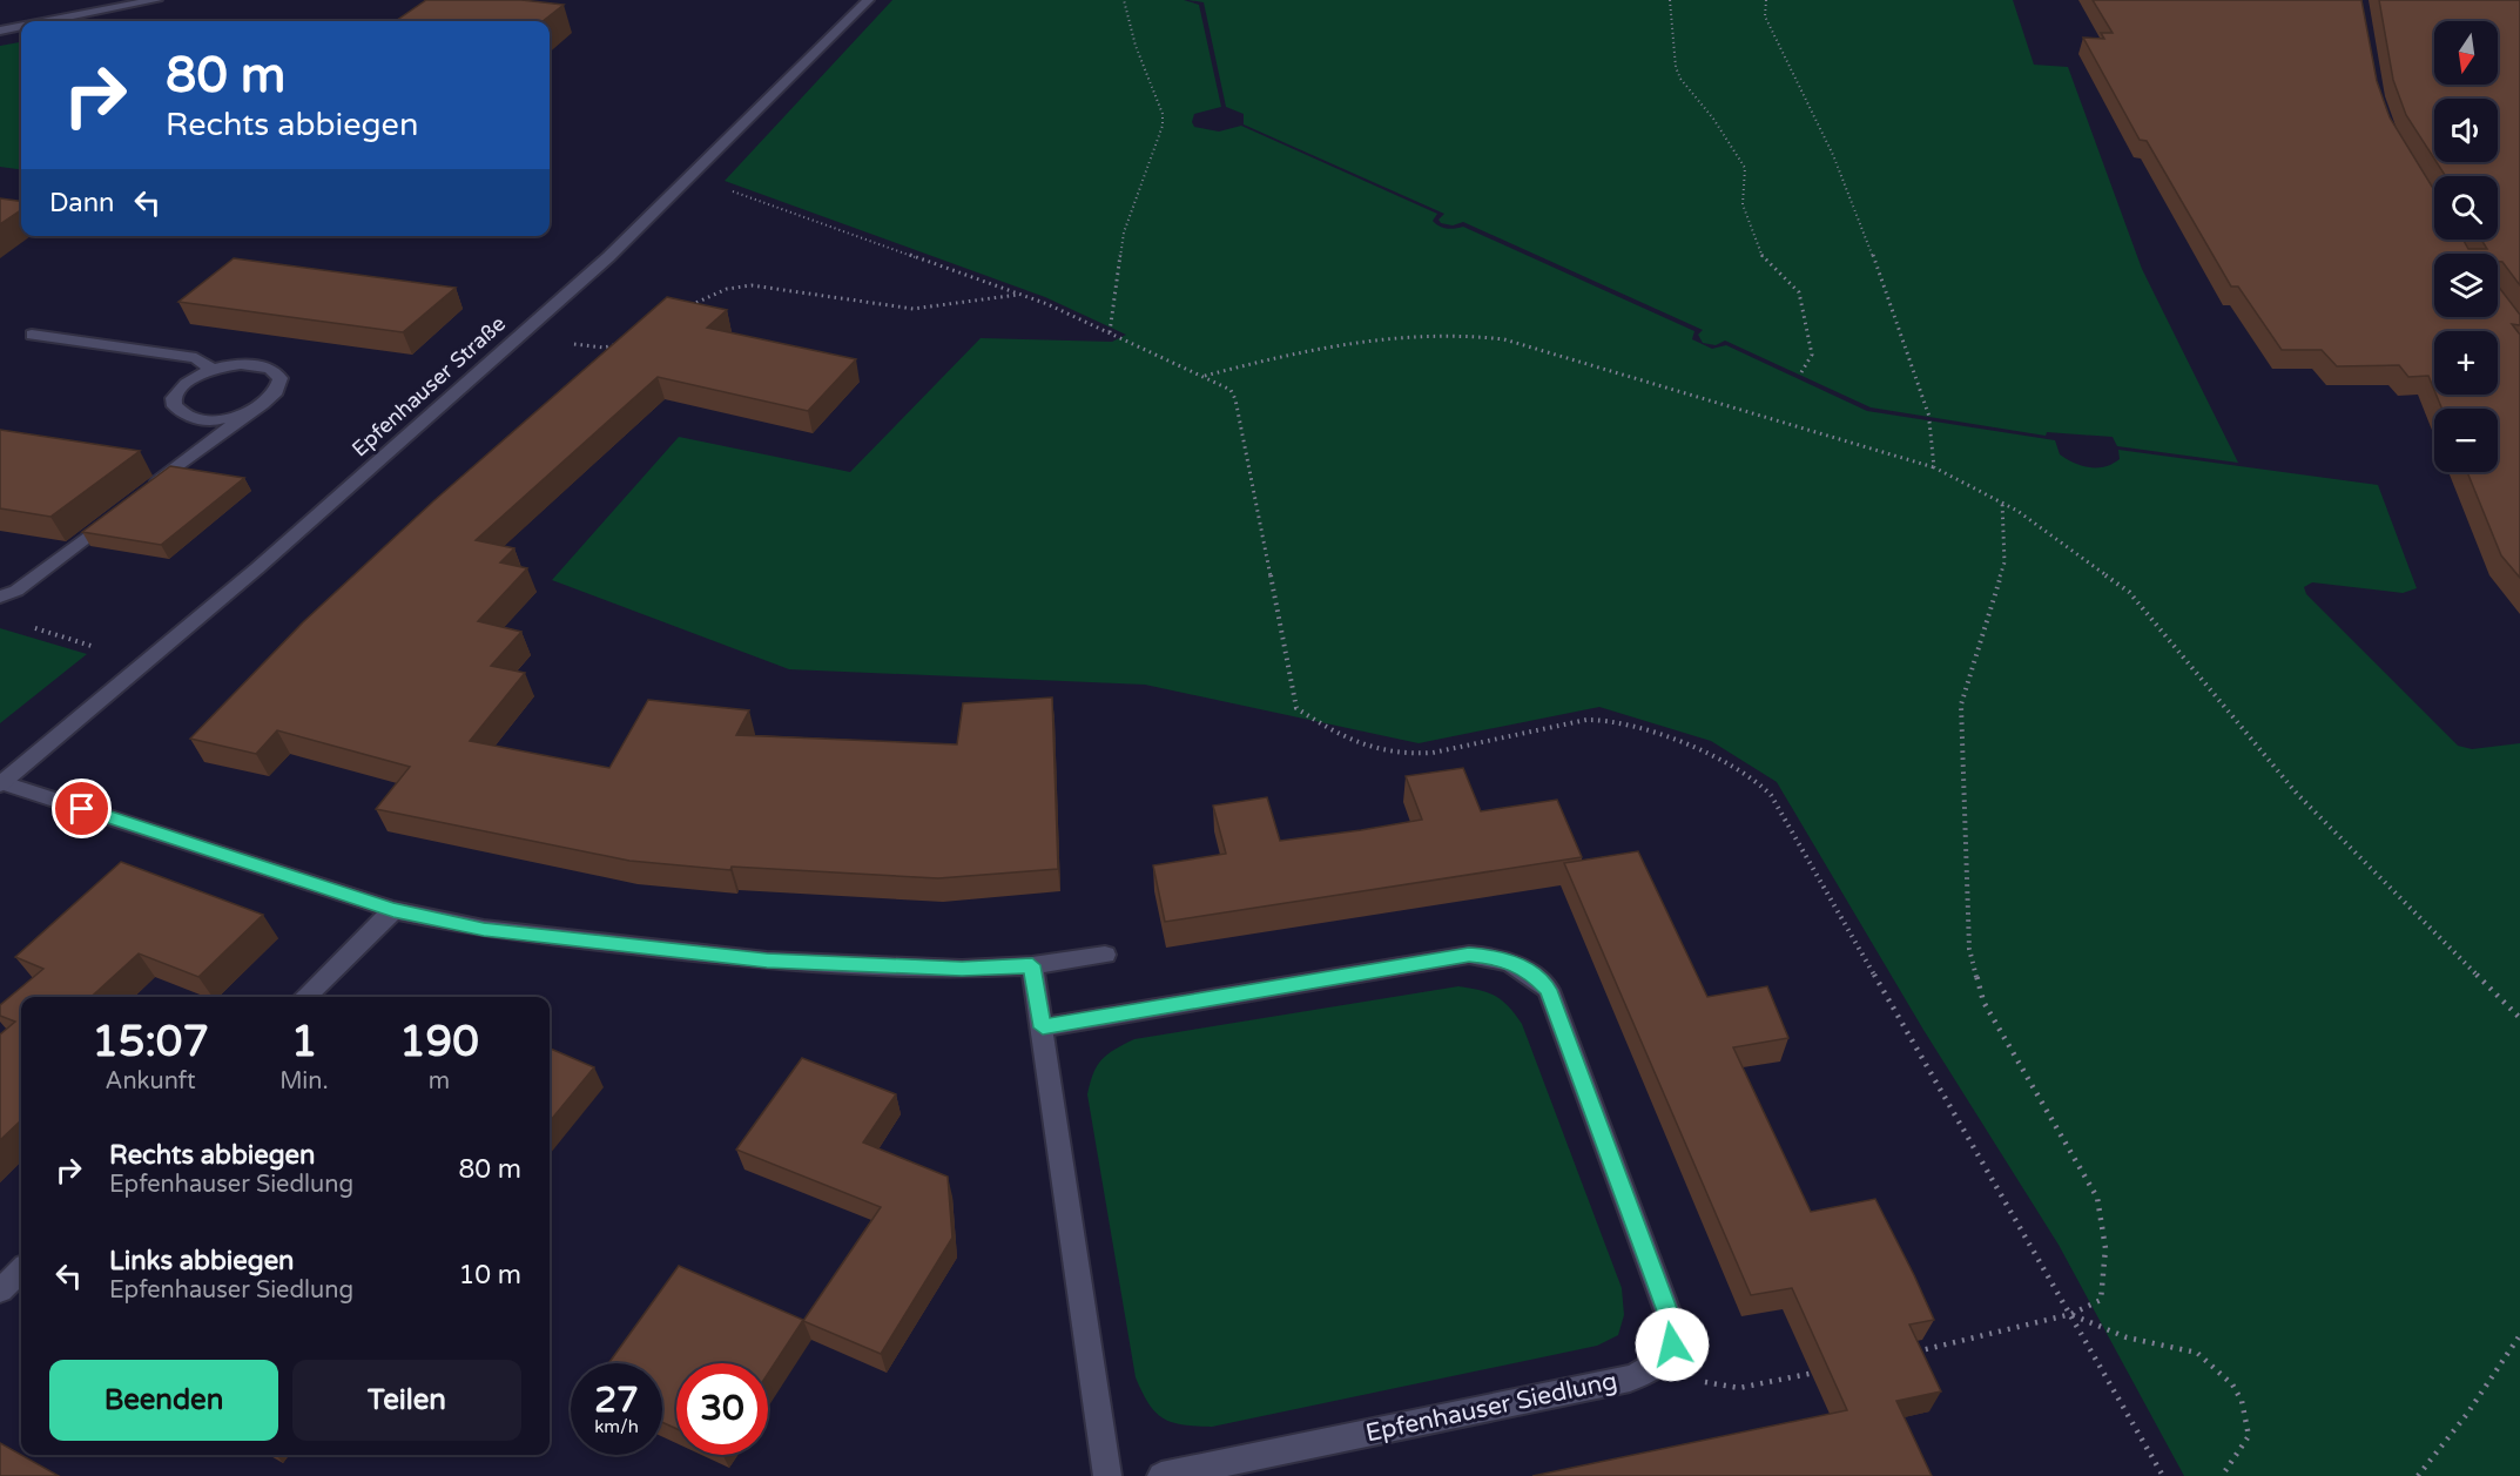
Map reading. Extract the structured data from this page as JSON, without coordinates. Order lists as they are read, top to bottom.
{
  "streets": {
    "street": ["Epfenhauser Straße", "Epfenhauser Siedlung"]
  },
  "north": "bottom",
  "page": {
    "map_buttons": ["+", "−"],
    "turn": ["80 m", "Rechts abbiegen"],
    "then": "Dann",
    "eta": [
      "15:07",
      "Ankunft",
      "1",
      "Min.",
      "190",
      "m"
    ],
    "list": [
      {
        "name": "Rechts abbiegen",
        "note": "Epfenhauser Siedlung",
        "value": "80 m"
      },
      {
        "name": "Links abbiegen",
        "note": "Epfenhauser Siedlung",
        "value": "10 m"
      }
    ],
    "buttons": ["Beenden", "Teilen"],
    "speed": "27 km/h",
    "limit": "30"
  }
}
